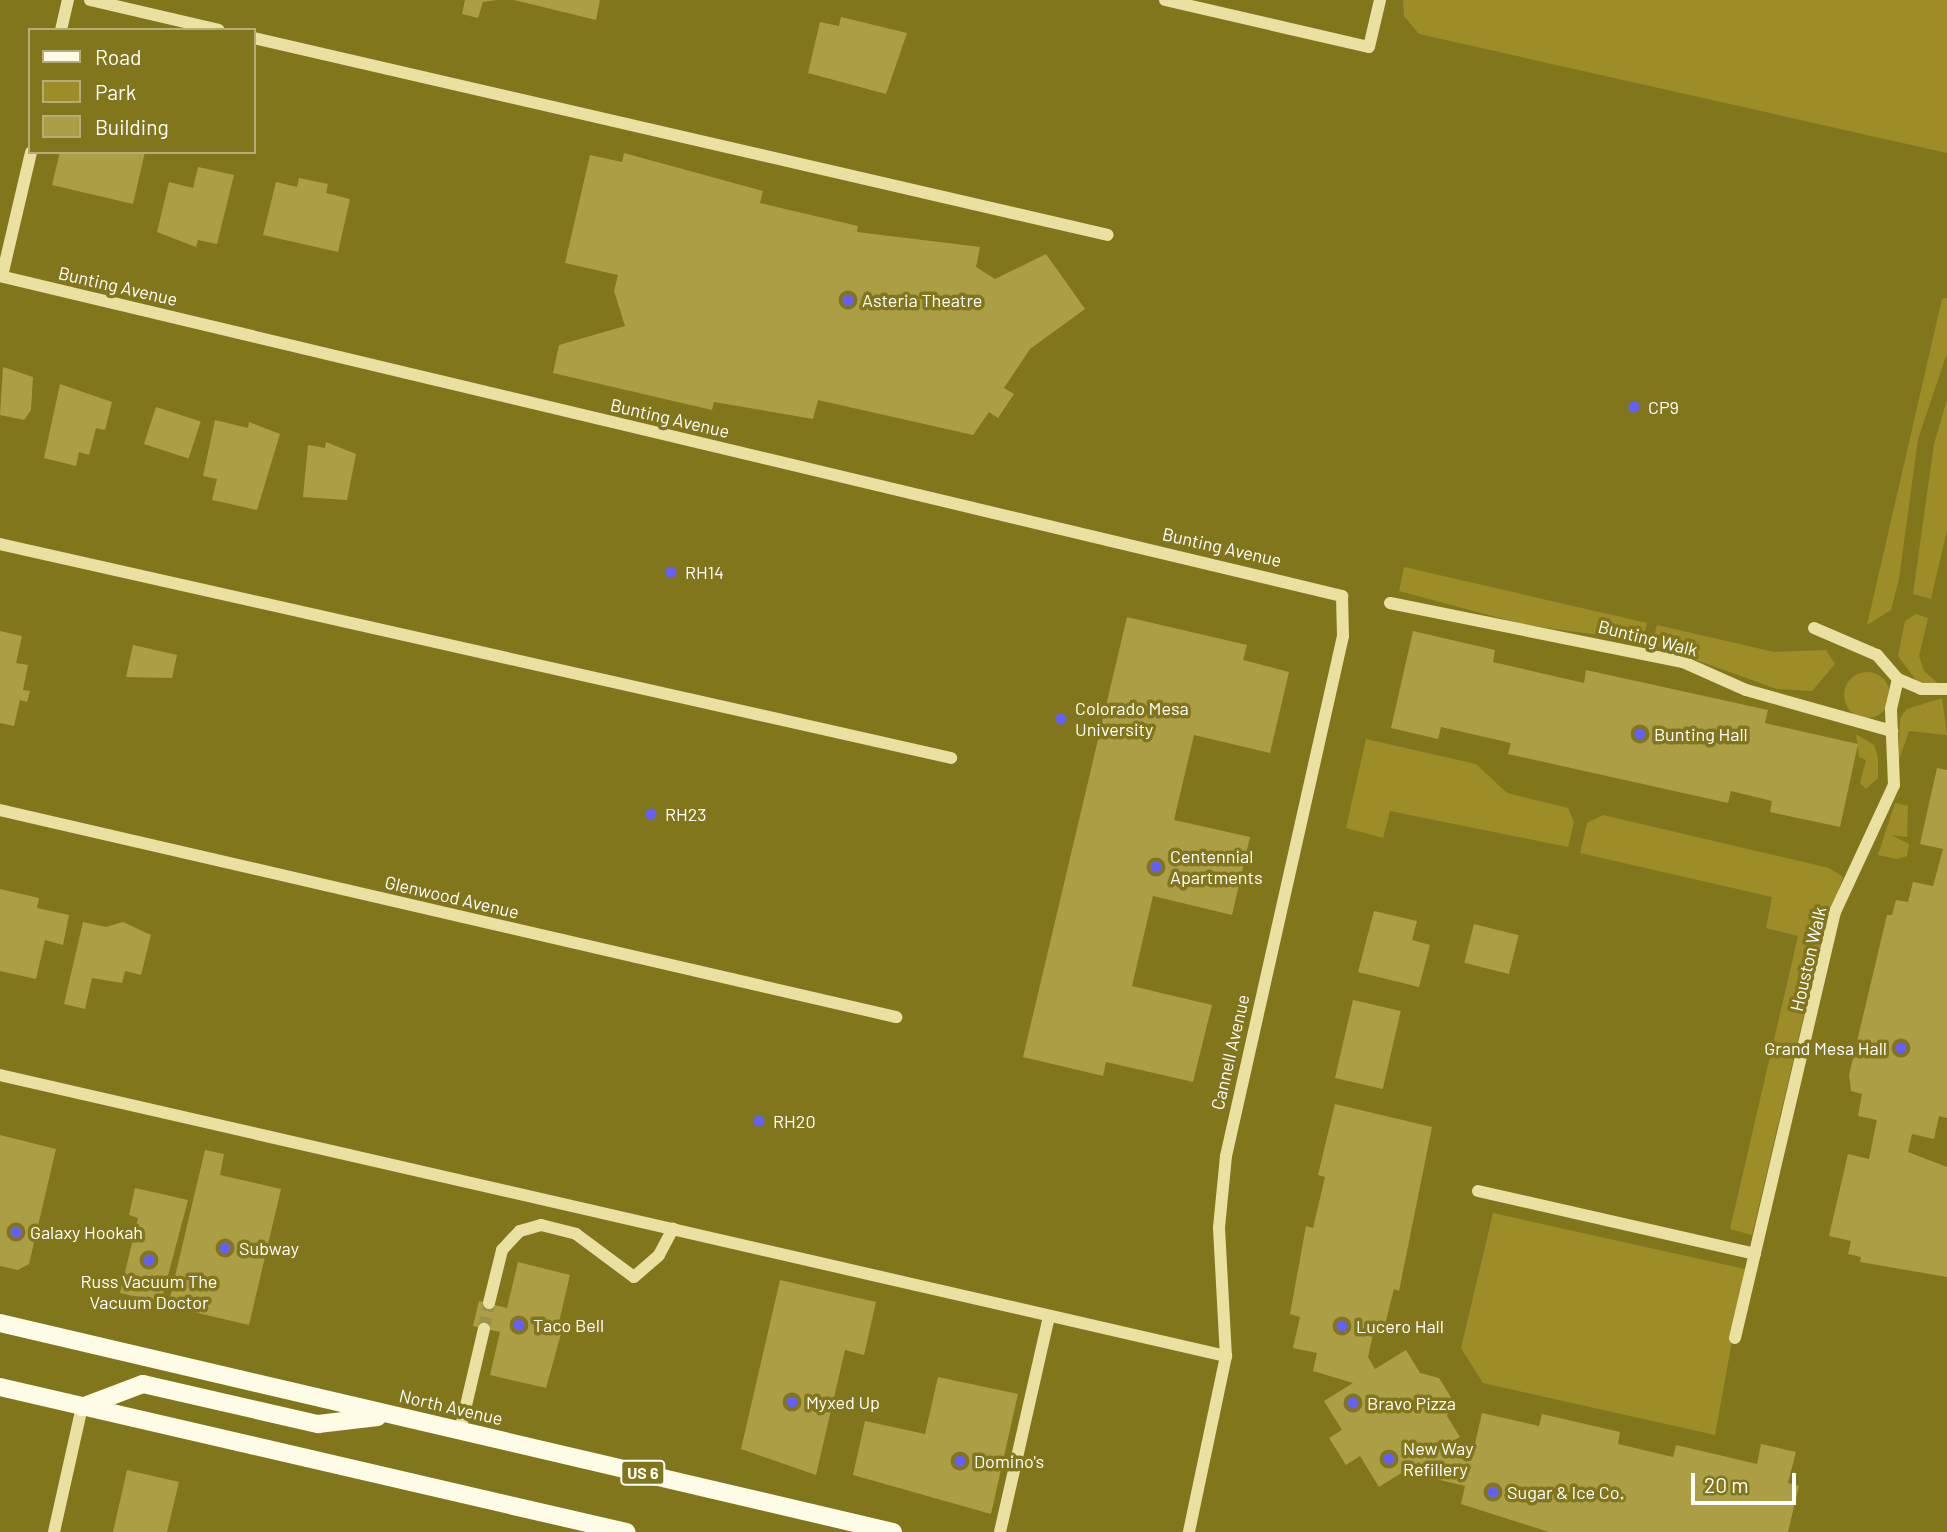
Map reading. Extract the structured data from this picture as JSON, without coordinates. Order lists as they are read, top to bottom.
{
  "streets": {
    "main road": ["North Avenue", "US 6"],
    "street": [
      "Bunting Avenue",
      "Bunting Walk",
      "Glenwood Avenue",
      "Houston Walk",
      "Cannell Avenue"
    ]
  },
  "crossings": [
    ["Bunting Avenue", "Cannell Avenue"],
    ["Bunting Walk", "Houston Walk"]
  ],
  "places": [
    "Asteria Theatre",
    "CP9",
    "RH14",
    "Colorado Mesa University",
    "Bunting Hall",
    "RH23",
    "Centennial Apartments",
    "Grand Mesa Hall",
    "RH20",
    "Galaxy Hookah",
    "Subway",
    "Russ Vacuum The Vacuum Doctor",
    "Taco Bell",
    "Lucero Hall",
    "Myxed Up",
    "Bravo Pizza",
    "New Way Refillery",
    "Domino's",
    "Sugar & Ice Co."
  ],
  "legend": ["Road", "Park", "Building"],
  "scale_bar": "20 m"
}
